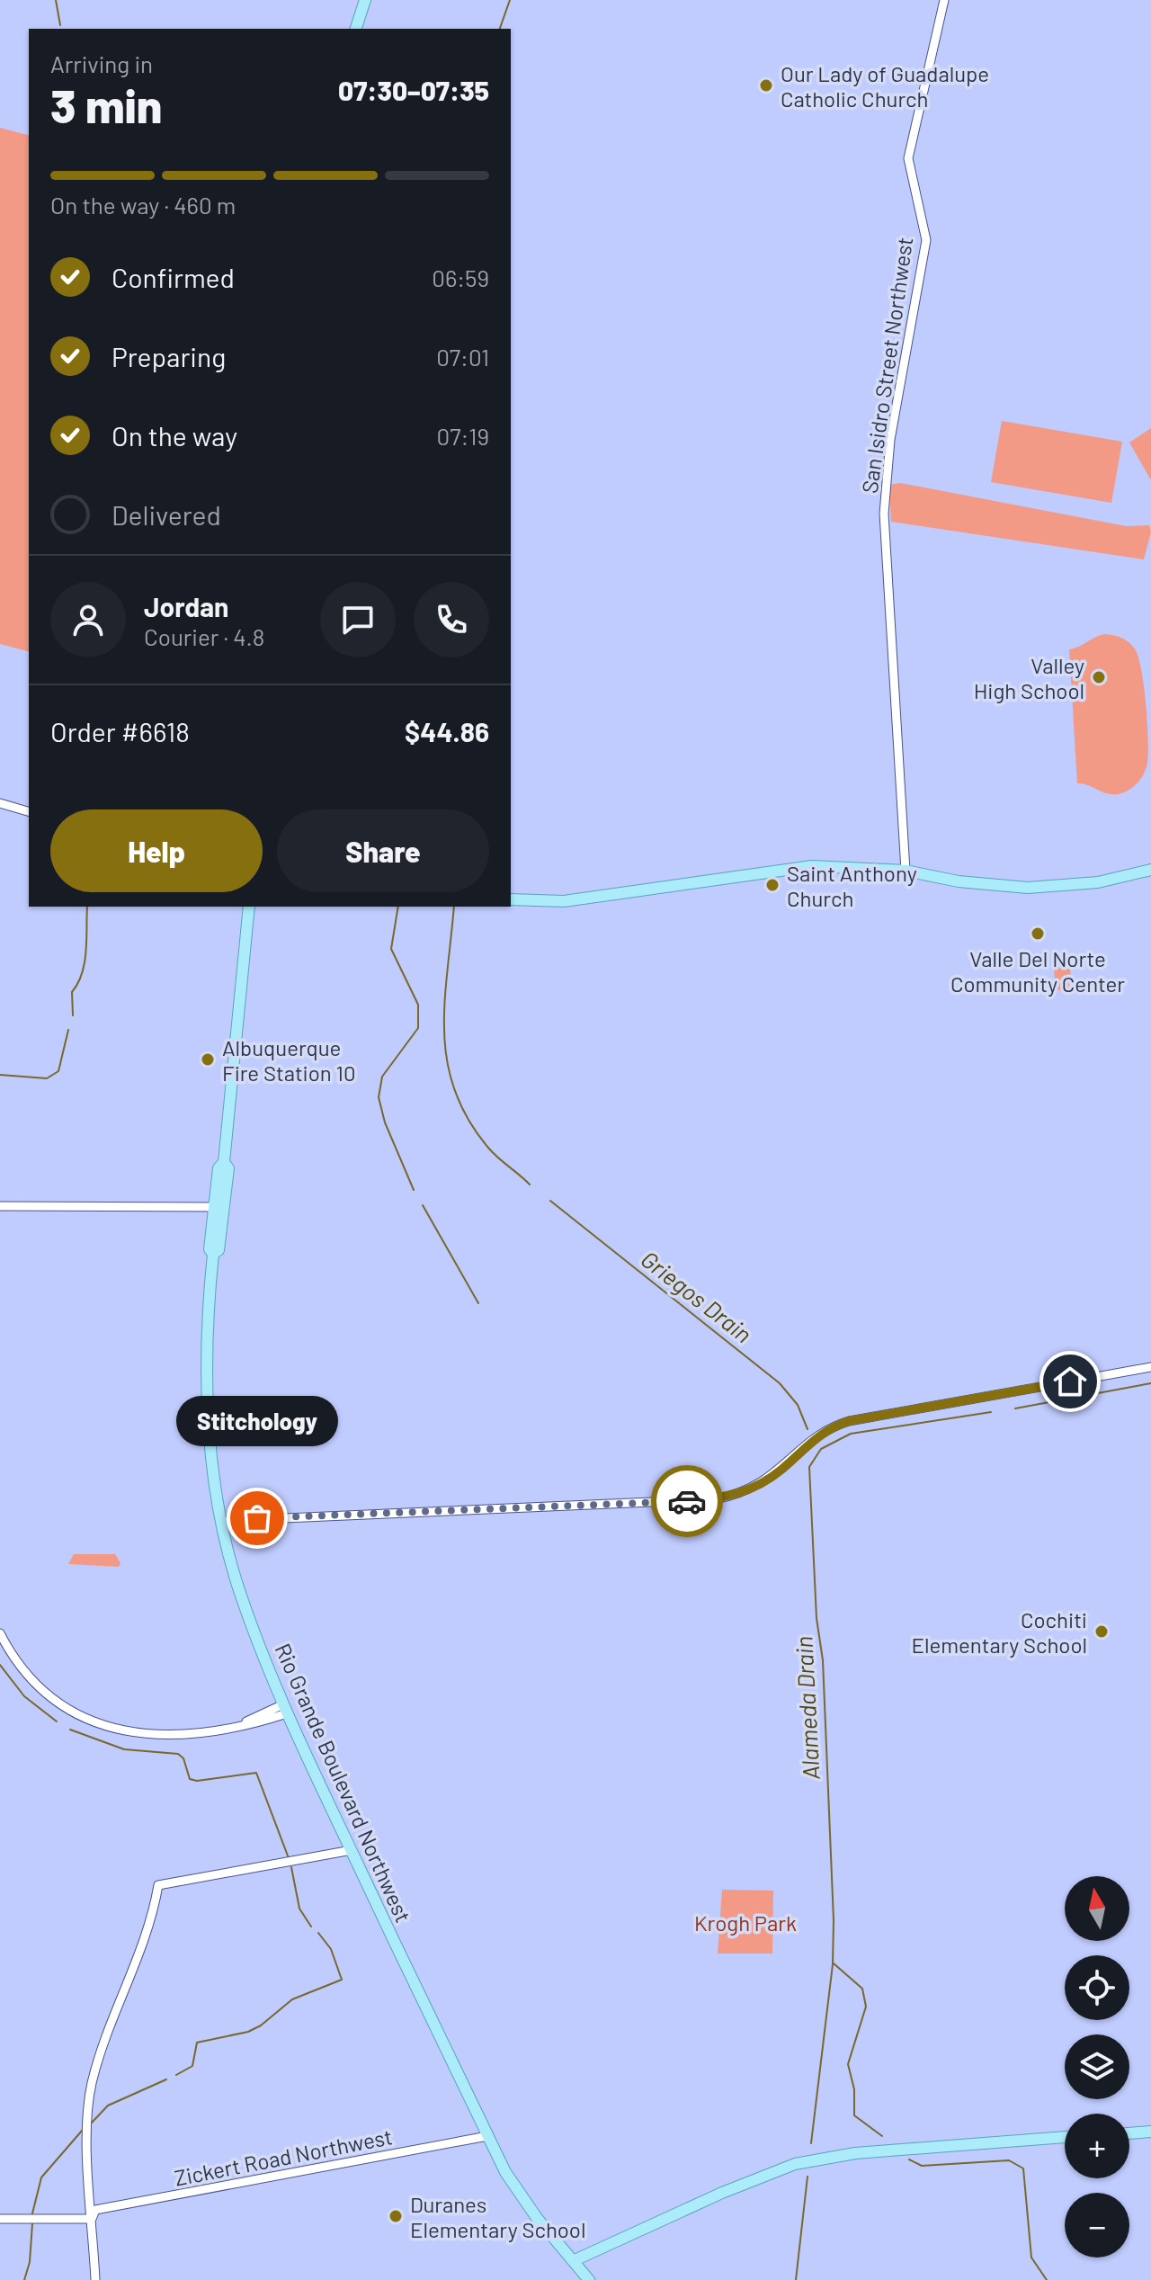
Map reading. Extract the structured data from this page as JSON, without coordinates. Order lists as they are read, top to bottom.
{
  "streets": {
    "main road": ["Rio Grande Boulevard Northwest"],
    "street": ["San Isidro Street Northwest", "Zickert Road Northwest"]
  },
  "crossings": [
    ["Rio Grande Boulevard Northwest", "Zickert Road Northwest"]
  ],
  "water": ["Griegos Drain", "Alameda Drain"],
  "parks": ["Krogh Park"],
  "places": [
    "Our Lady of Guadalupe Catholic Church",
    "Valley High School",
    "Saint Anthony Church",
    "Valle Del Norte Community Center",
    "Albuquerque Fire Station 10",
    "Stitchology",
    "Cochiti Elementary School",
    "Duranes Elementary School"
  ],
  "north": "top",
  "page": {
    "heading": ["3 min", "Arriving in", "07:30–07:35"],
    "panel": [
      "Jordan",
      "Courier · 4.8",
      "Order #6618",
      "$44.86"
    ],
    "bar": "On the way · 460 m",
    "list": [
      ["Confirmed", "06:59"],
      ["Preparing", "07:01"],
      ["On the way", "07:19"],
      "Delivered"
    ],
    "buttons": ["Help", "Share"],
    "bubble": "Stitchology",
    "map_buttons": ["+", "−"]
  }
}
